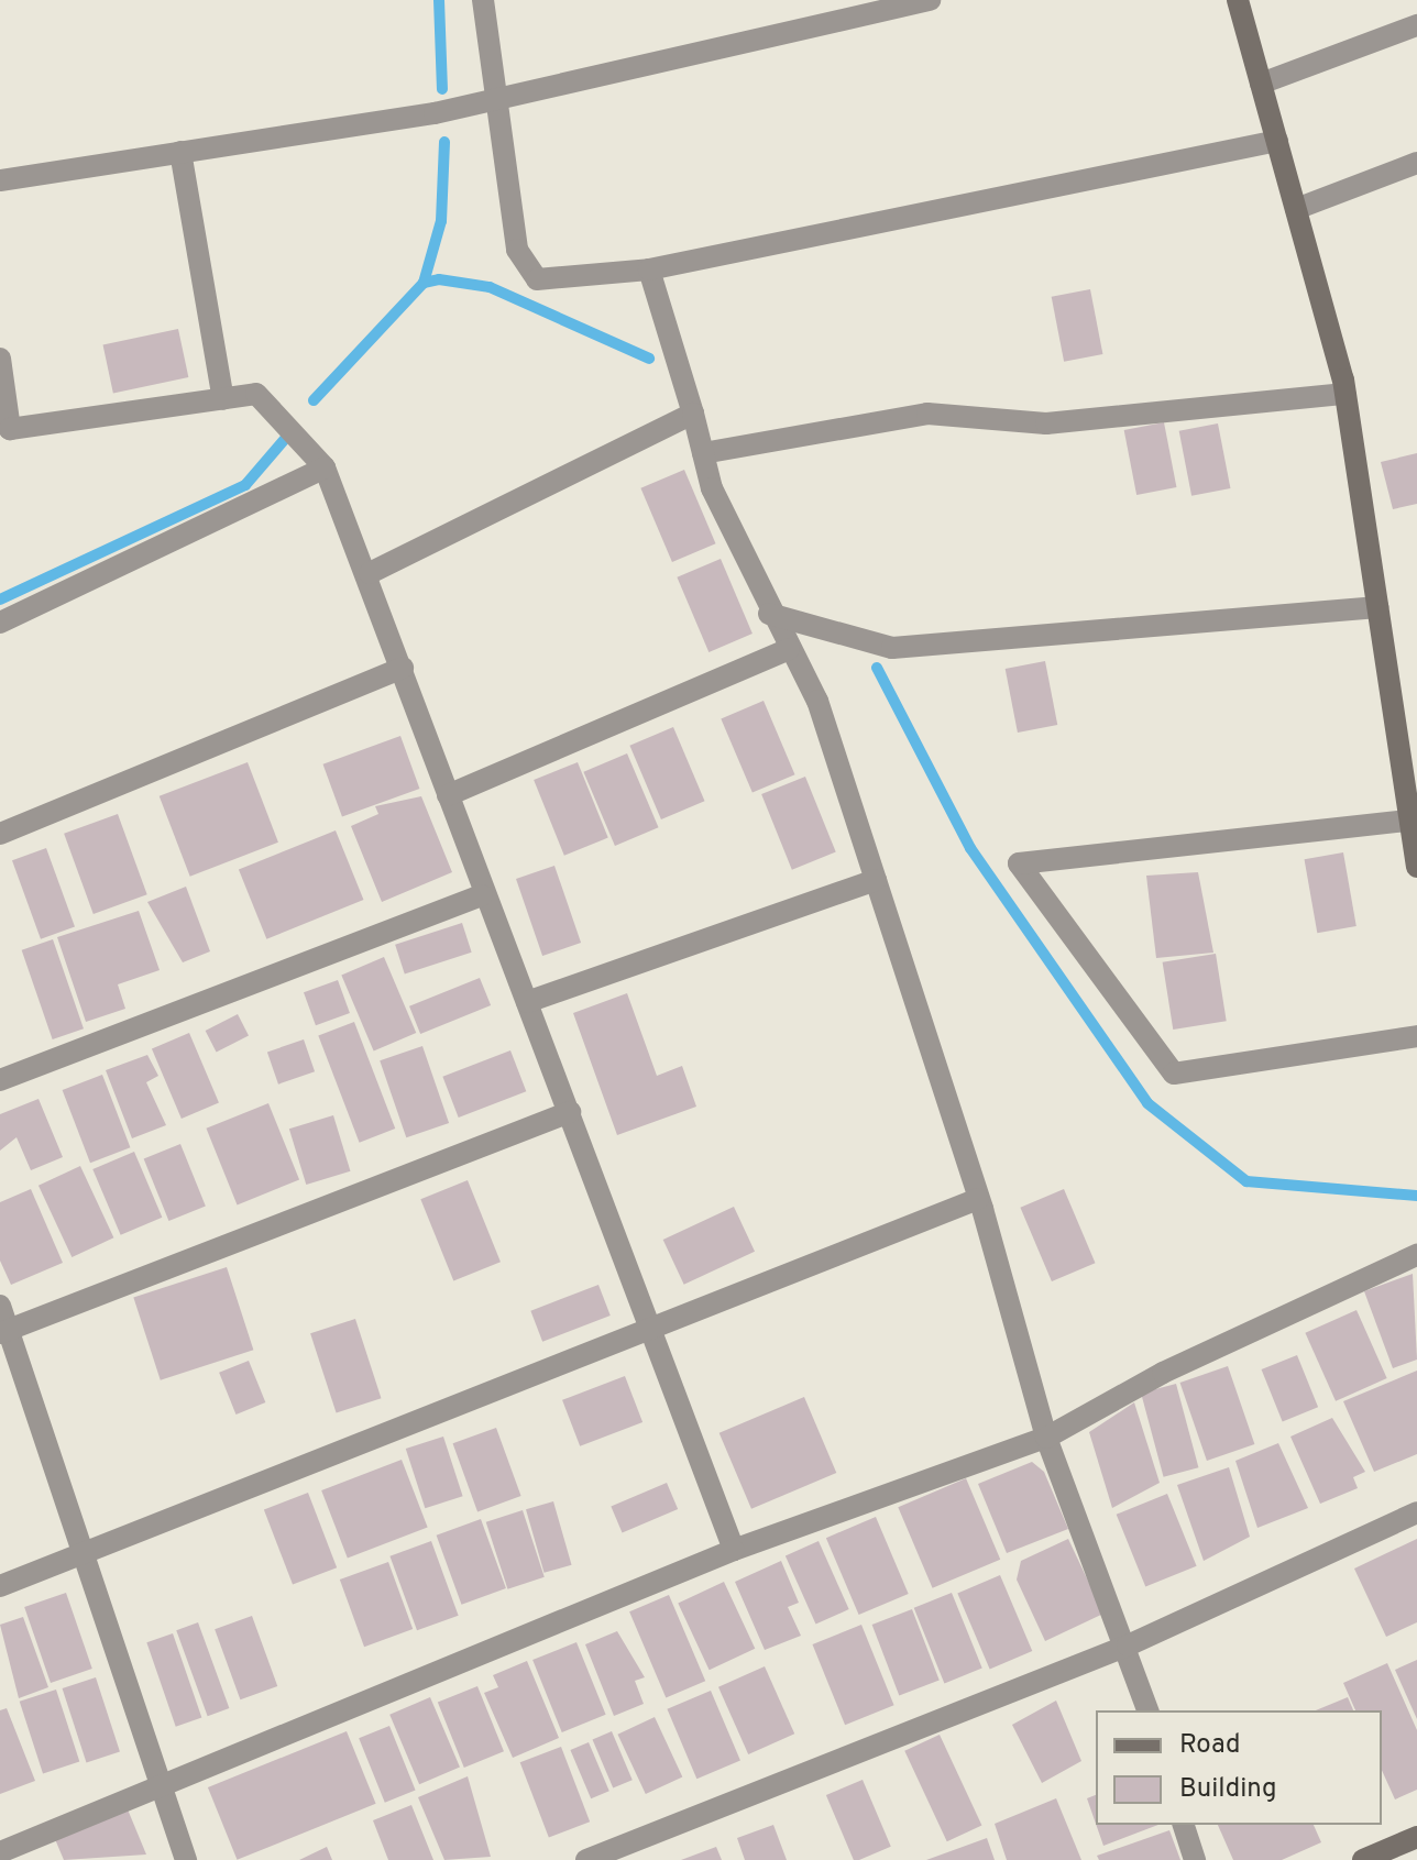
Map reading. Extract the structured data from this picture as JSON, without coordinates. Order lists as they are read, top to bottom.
{
  "legend": ["Road", "Building"]
}
